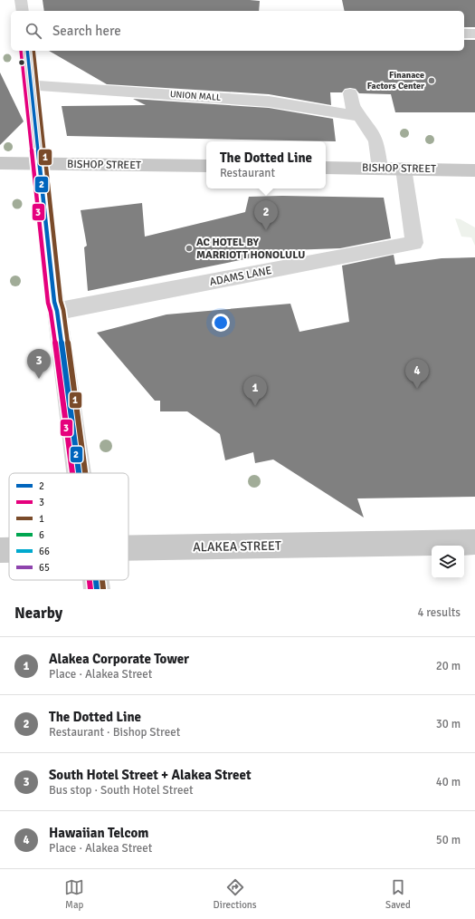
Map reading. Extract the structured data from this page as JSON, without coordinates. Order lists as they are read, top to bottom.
{
  "streets": {
    "main road": ["BISHOP STREET", "ALAKEA STREET"],
    "street": ["UNION MALL", "ADAMS LANE"]
  },
  "crossings": [
    ["BISHOP STREET", "ADAMS LANE"]
  ],
  "places": ["Finanace Factors Center", "AC HOTEL BY MARRIOTT HONOLULU"],
  "lines": ["transit line 2", "transit line 3", "transit line 1"],
  "legend": [
    "2",
    "3",
    "1",
    "6",
    "66",
    "65"
  ],
  "page": {
    "search": "Search here",
    "popup": ["The Dotted Line", "Restaurant"],
    "pins": [
      "2",
      "3",
      "4",
      "1"
    ],
    "heading": ["Nearby", "4 results"],
    "list": [
      {
        "mark": "1",
        "name": "Alakea Corporate Tower",
        "note": "Place · Alakea Street",
        "value": "20 m"
      },
      {
        "mark": "2",
        "name": "The Dotted Line",
        "note": "Restaurant · Bishop Street",
        "value": "30 m"
      },
      {
        "mark": "3",
        "name": "South Hotel Street + Alakea Street",
        "note": "Bus stop · South Hotel Street",
        "value": "40 m"
      },
      {
        "mark": "4",
        "name": "Hawaiian Telcom",
        "note": "Place · Alakea Street",
        "value": "50 m"
      }
    ],
    "nav": ["Map", "Directions", "Saved"]
  }
}
